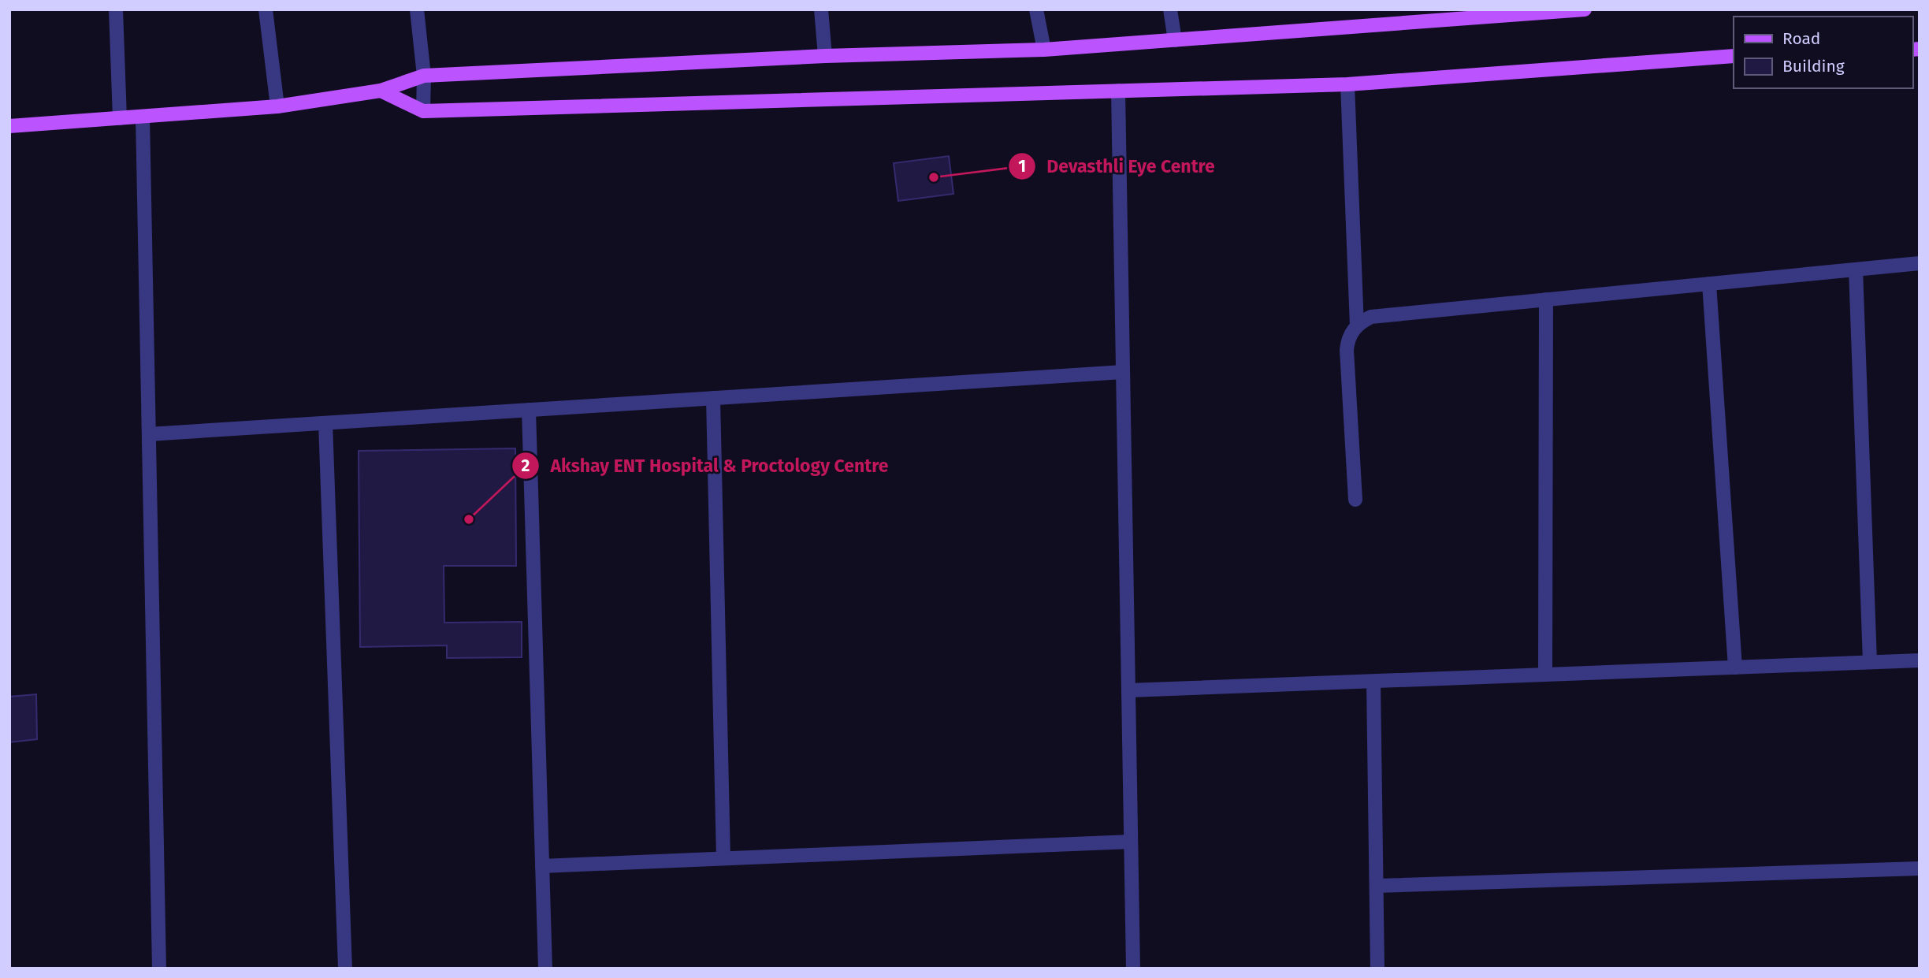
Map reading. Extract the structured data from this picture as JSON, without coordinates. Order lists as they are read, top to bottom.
{
  "places": ["Devasthli Eye Centre", "Akshay ENT Hospital & Proctology Centre"],
  "legend": ["Road", "Building"]
}
